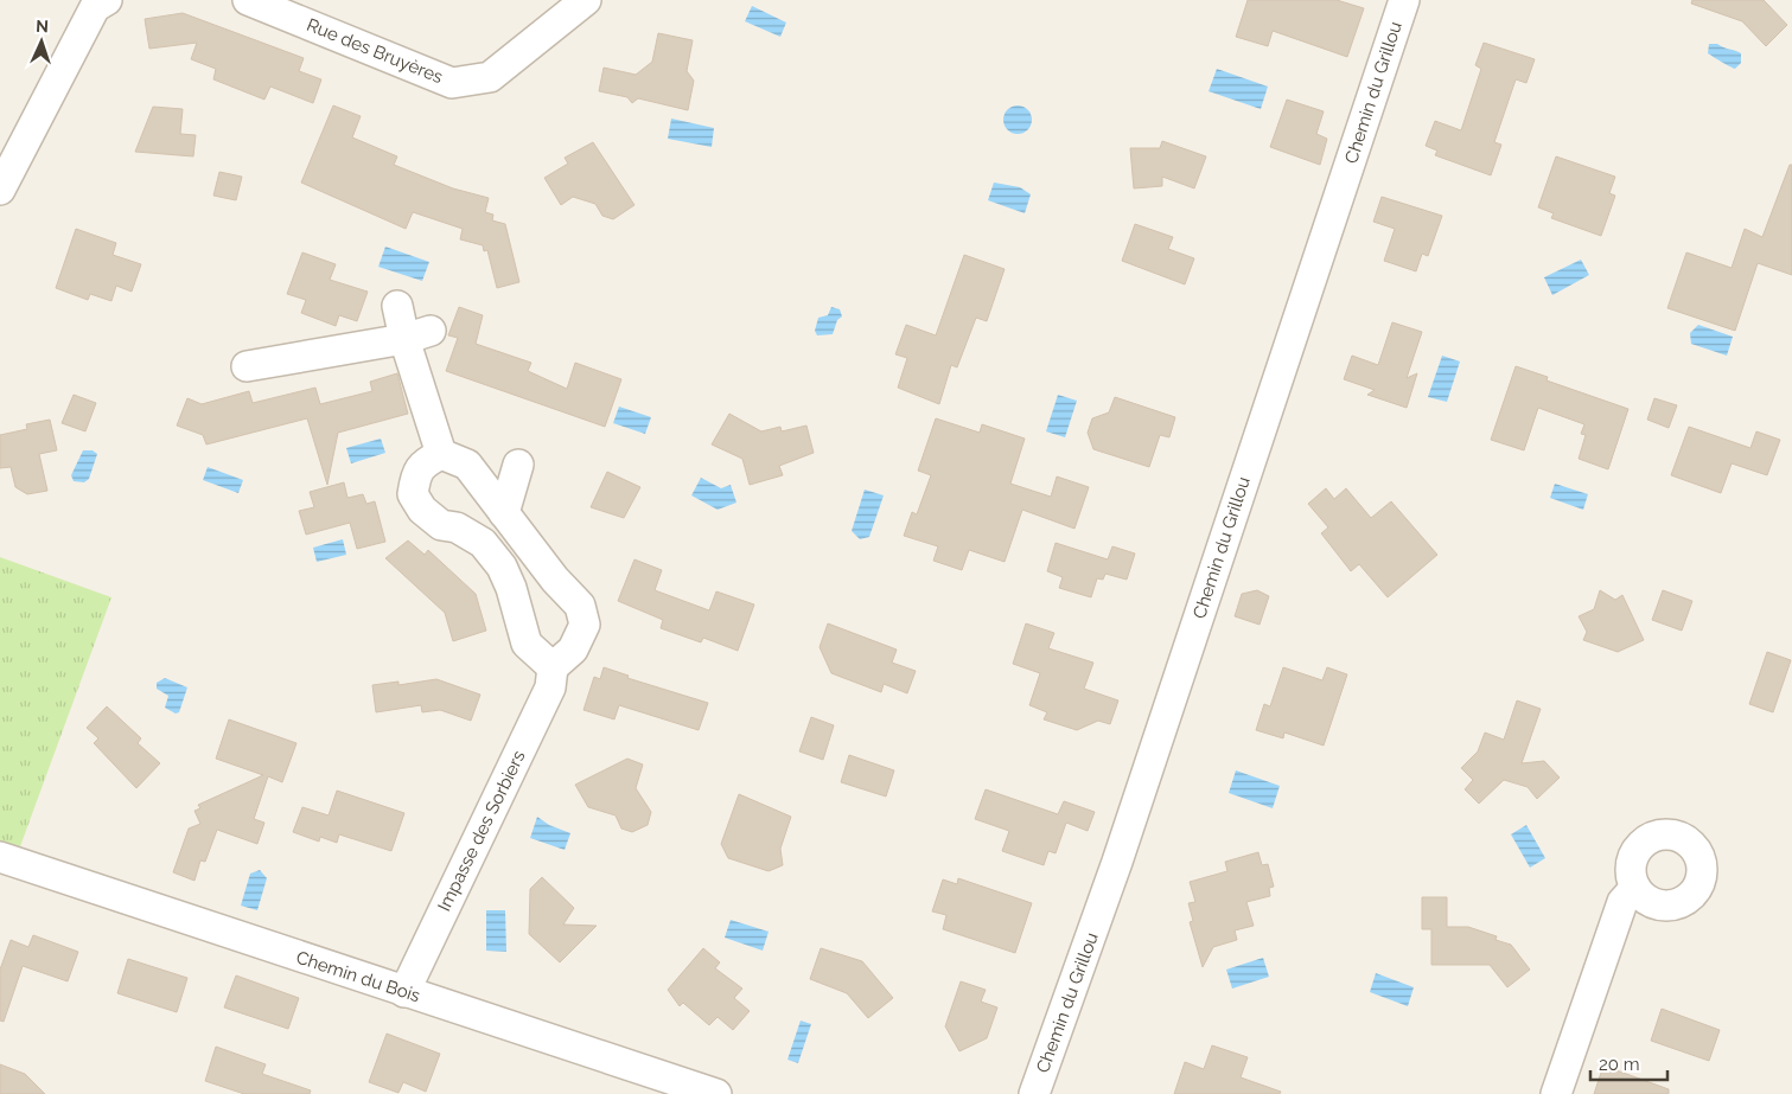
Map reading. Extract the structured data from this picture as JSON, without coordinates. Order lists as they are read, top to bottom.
{
  "streets": {
    "street": [
      "Rue des Bruyères",
      "Chemin du Grillou",
      "Impasse des Sorbiers",
      "Chemin du Bois"
    ]
  },
  "crossings": [
    ["Impasse des Sorbiers", "Chemin du Bois"]
  ],
  "scale_bar": "20 m",
  "north": "top"
}
